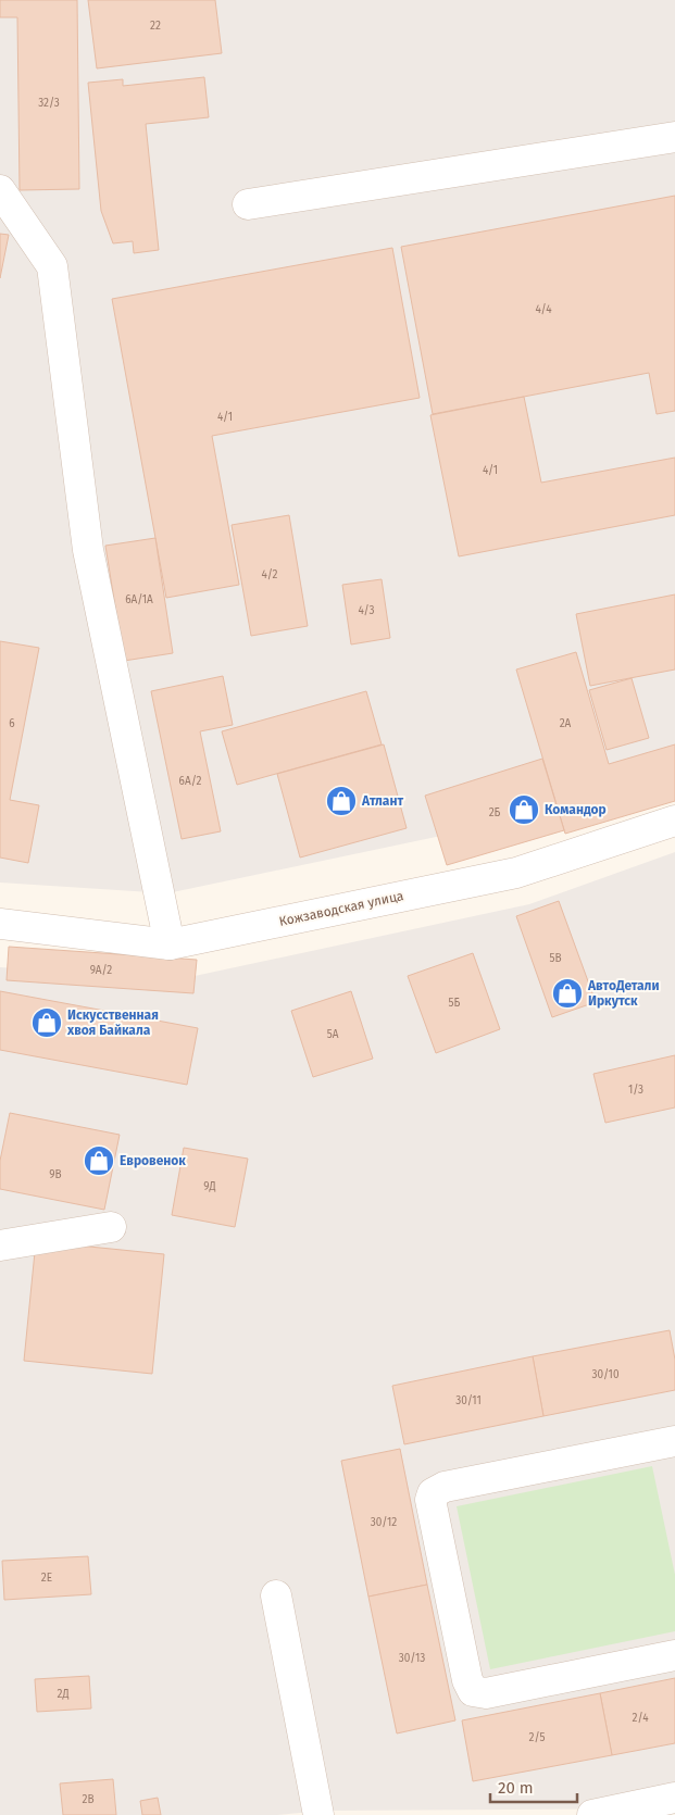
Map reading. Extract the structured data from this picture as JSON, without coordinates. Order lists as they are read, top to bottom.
{
  "streets": {
    "street": ["Кожзаводская улица"]
  },
  "places": {
    "shop": [
      "Атлант",
      "Командор",
      "АвтоДетали Иркутск",
      "Искусственная хвоя Байкала",
      "Евровенок"
    ]
  },
  "house_numbers": [
    "22",
    "32/3",
    "4/4",
    "4/1",
    "4/1",
    "4/2",
    "6А/1А",
    "4/3",
    "6",
    "2А",
    "6А/2",
    "2Б",
    "5В",
    "9А/2",
    "5Б",
    "5А",
    "1/3",
    "9В",
    "9Д",
    "30/10",
    "30/11",
    "30/12",
    "2Е",
    "30/13",
    "2Д",
    "2/4",
    "2/5",
    "2В"
  ],
  "scale_bar": "20 m"
}
